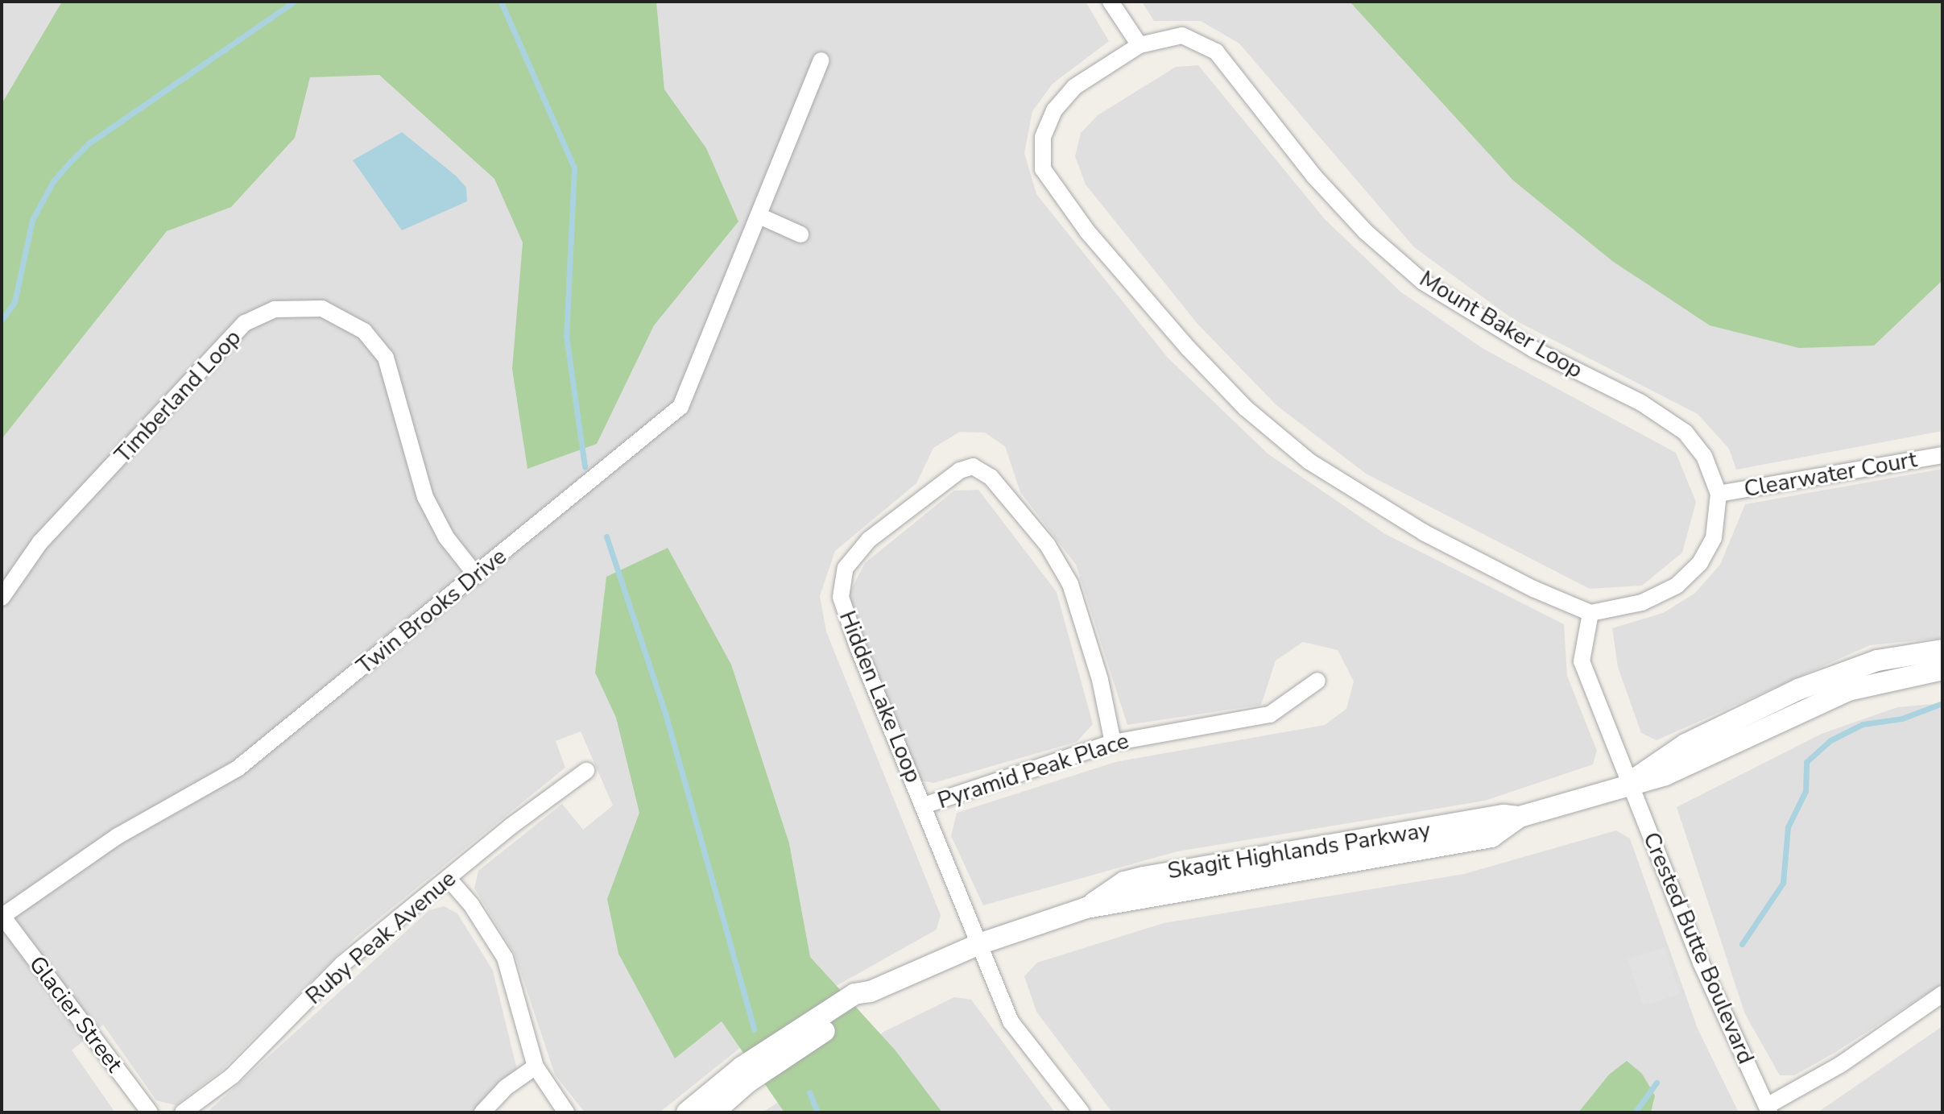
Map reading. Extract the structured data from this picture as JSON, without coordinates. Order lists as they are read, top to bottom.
{
  "streets": {
    "street": [
      "Mount Baker Loop",
      "Timberland Loop",
      "Clearwater Court",
      "Twin Brooks Drive",
      "Hidden Lake Loop",
      "Pyramid Peak Place",
      "Skagit Highlands Parkway",
      "Ruby Peak Avenue",
      "Crested Butte Boulevard",
      "Glacier Street"
    ]
  },
  "crossings": [
    ["Mount Baker Loop", "Clearwater Court"],
    ["Timberland Loop", "Twin Brooks Drive"],
    ["Twin Brooks Drive", "Glacier Street"],
    ["Hidden Lake Loop", "Pyramid Peak Place"],
    ["Pyramid Peak Place", "Skagit Highlands Parkway"],
    ["Skagit Highlands Parkway", "Crested Butte Boulevard"]
  ]
}
